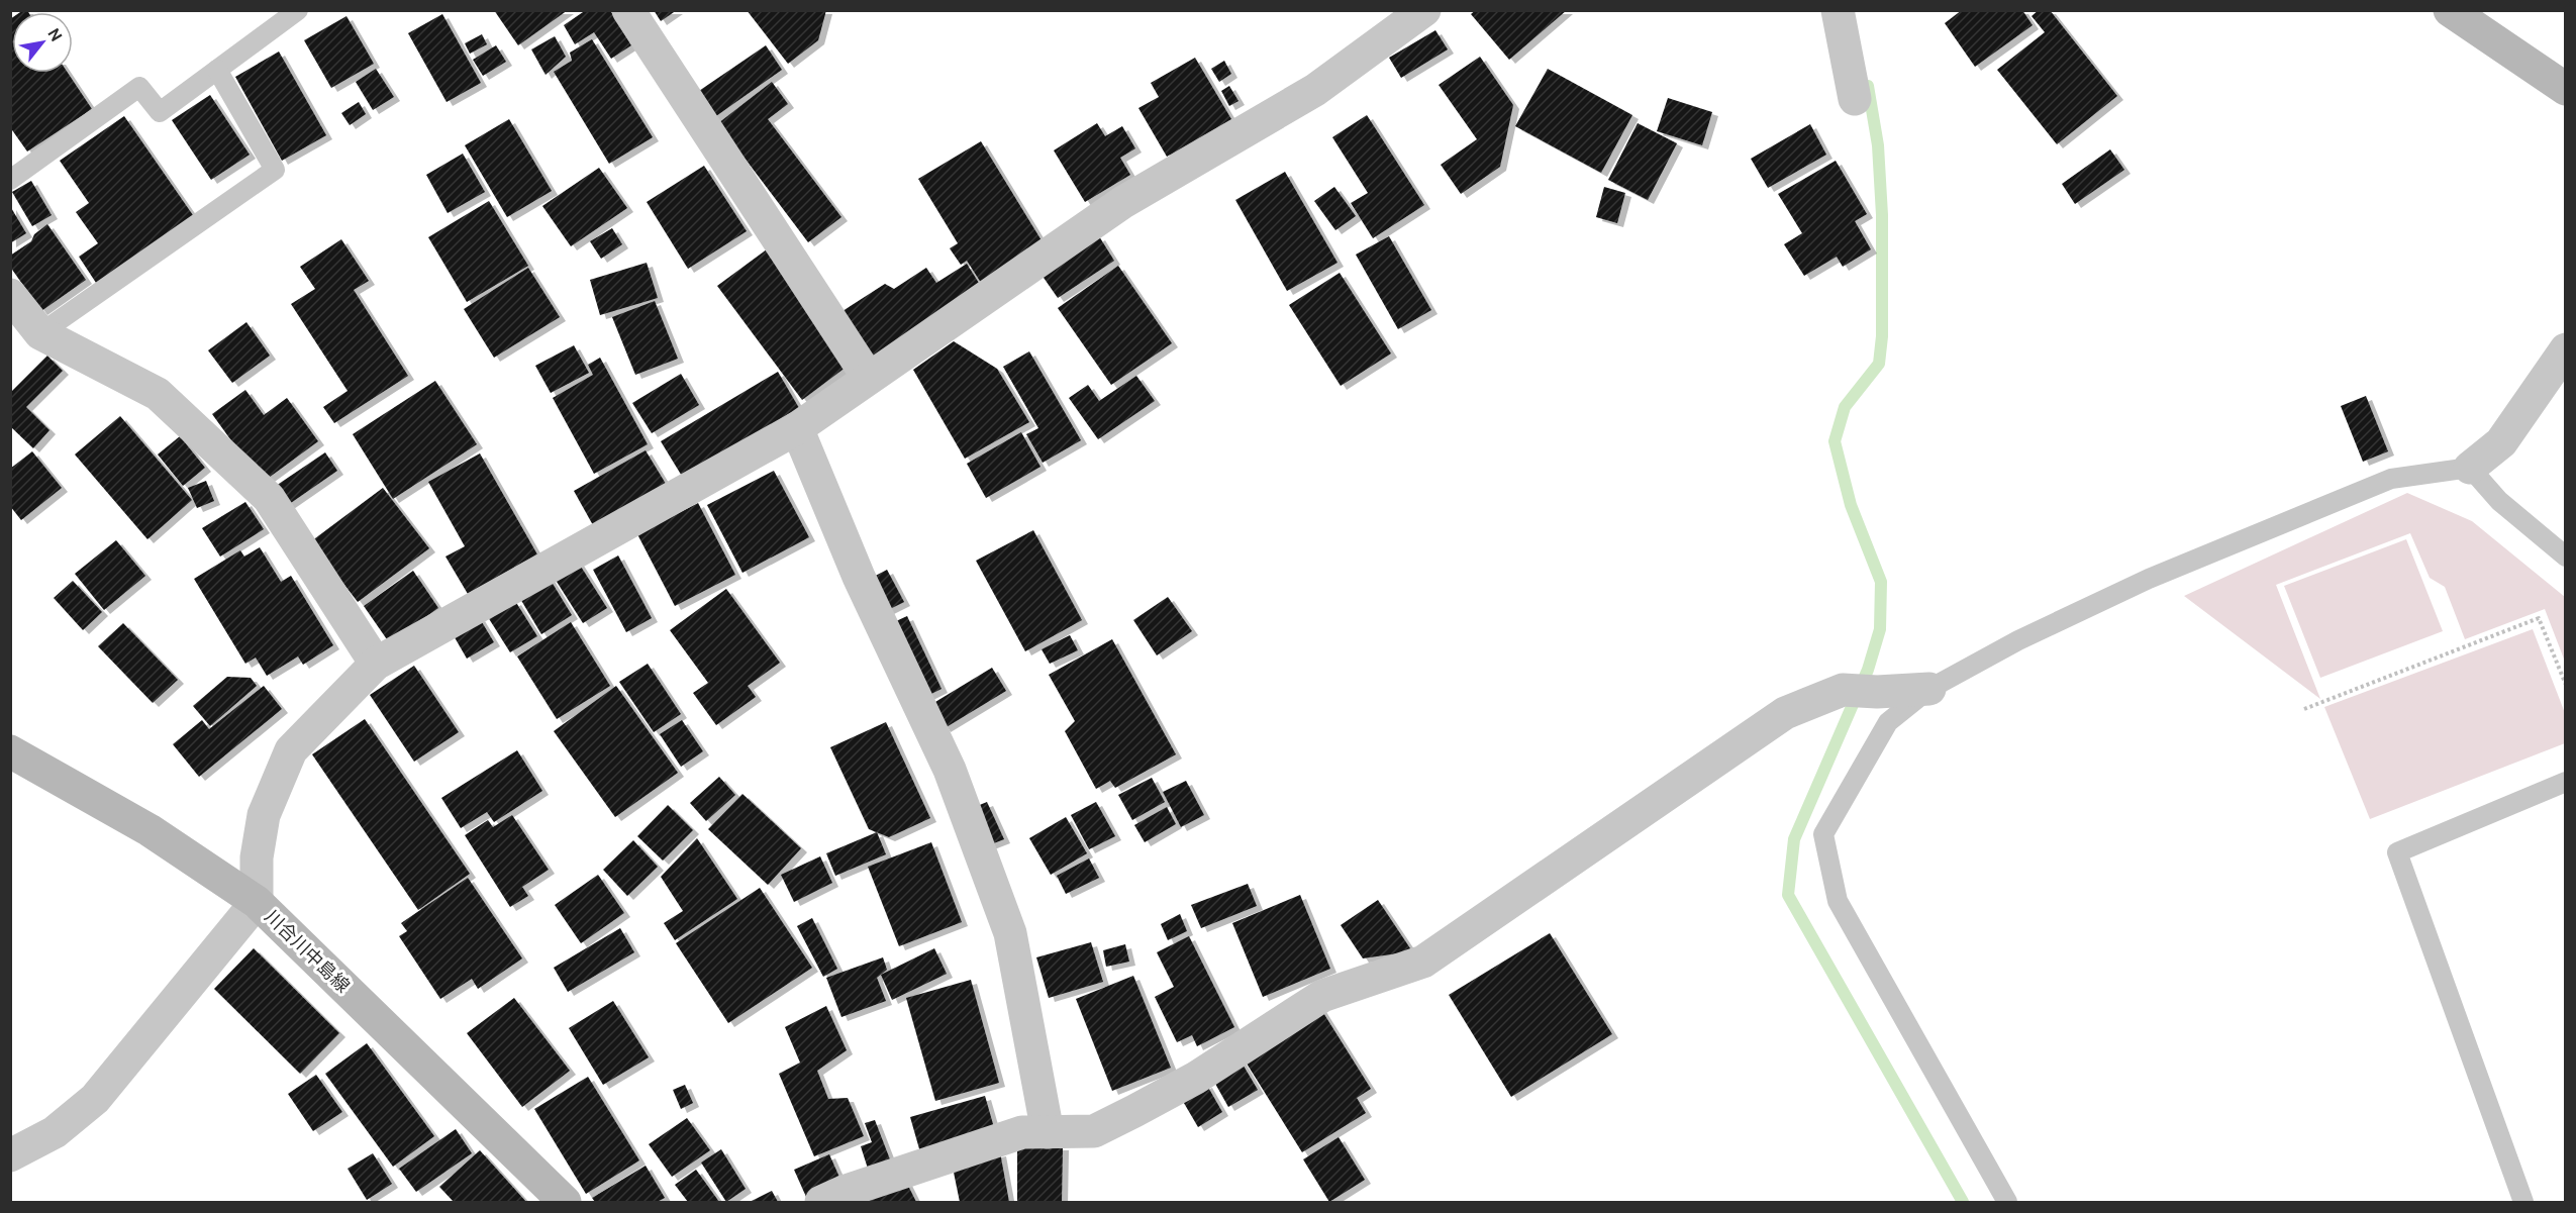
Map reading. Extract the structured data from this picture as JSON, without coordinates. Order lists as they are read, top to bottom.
{
  "streets": {
    "main road": ["川合川中島線"]
  },
  "north": "top right"
}
